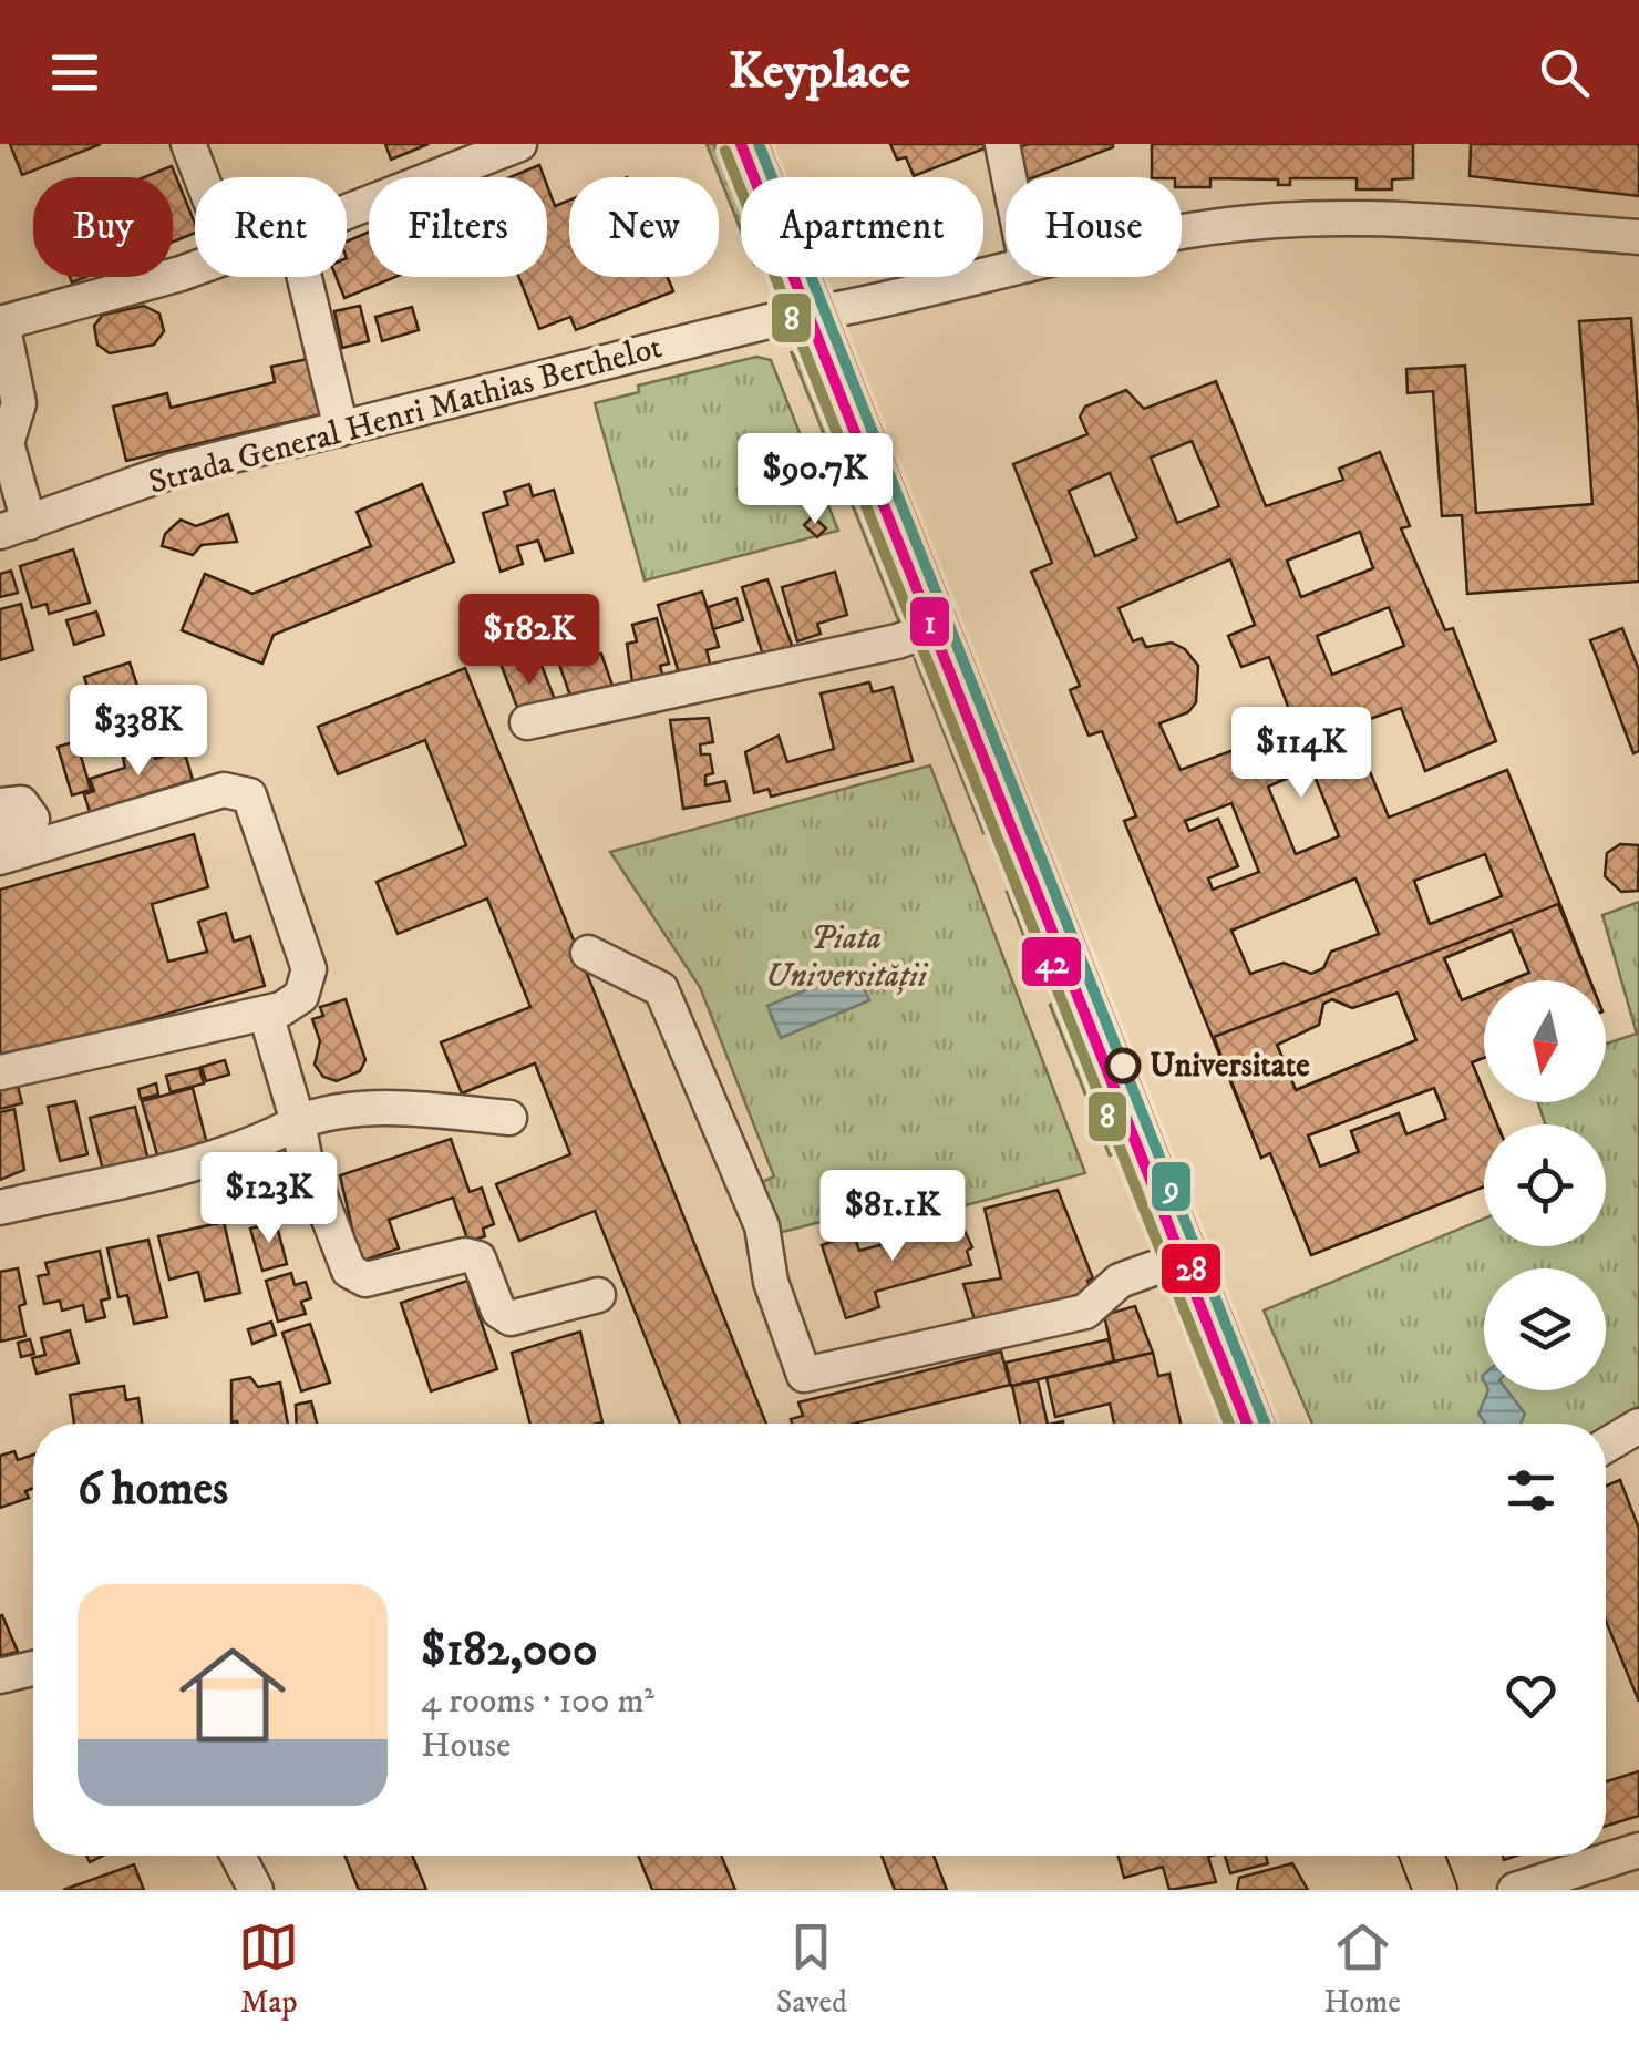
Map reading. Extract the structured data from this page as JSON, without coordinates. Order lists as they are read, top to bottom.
{
  "streets": {
    "street": ["Strada General Henri Mathias Berthelot"]
  },
  "parks": ["Piata Universității"],
  "places": ["Universitate"],
  "lines": [
    "transit line 1",
    "transit line 9",
    "transit line 28",
    "transit line 8",
    "transit line 42"
  ],
  "north": "bottom",
  "page": {
    "header": "Keyplace",
    "chip": [
      "Buy",
      "Rent",
      "Filters",
      "New",
      "Apartment",
      "House"
    ],
    "price": [
      "$90.7K",
      "$182K",
      "$338K",
      "$114K",
      "$123K",
      "$81.1K"
    ],
    "heading": "6 homes",
    "list": [
      {
        "name": "$182,000",
        "note": "4 rooms · 100 m² · House"
      }
    ],
    "tabs": ["Map", "Saved", "Home"]
  }
}
